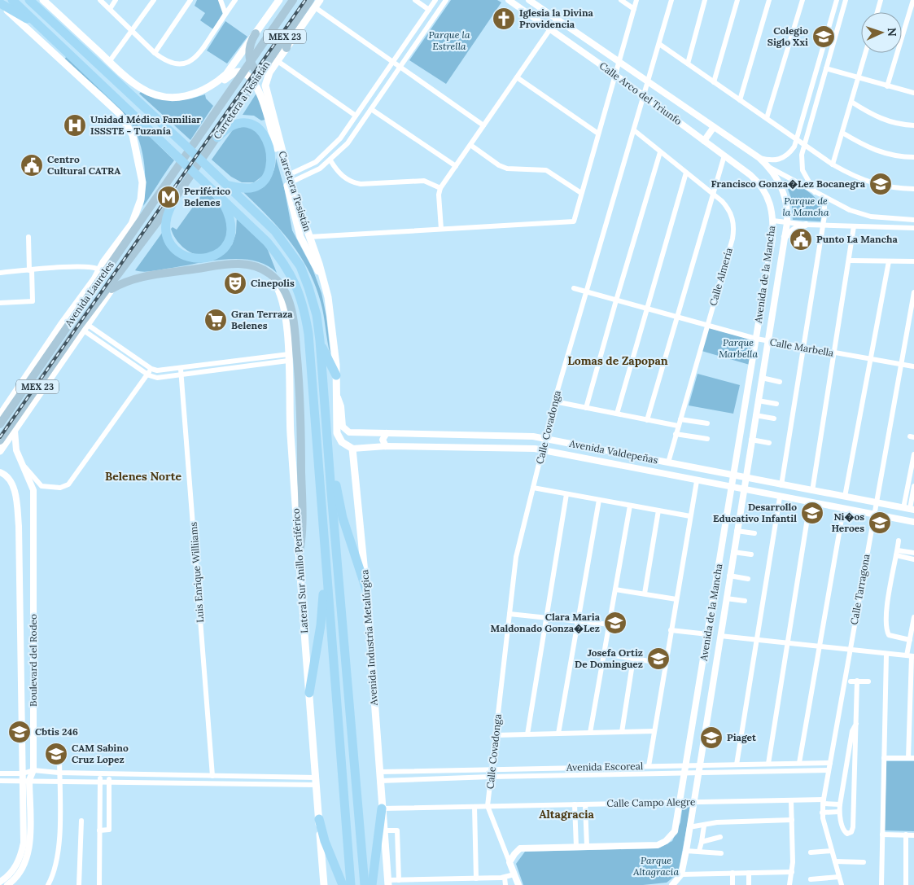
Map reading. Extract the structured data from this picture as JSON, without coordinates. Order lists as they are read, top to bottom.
{
  "streets": {
    "main road": [
      "MEX 23",
      "Carretera a Tesistán",
      "Carretera Tesistán",
      "Avenida Laureles",
      "Lateral Sur Anillo Periférico",
      "Avenida Industria Metalúrgica"
    ],
    "street": [
      "Calle Arco del Triunfo",
      "Avenida de la Mancha",
      "Calle Almería",
      "Calle Marbella",
      "Calle Covadonga",
      "Avenida Valdepeñas",
      "Luis Enrique Williiams",
      "Calle Tarragona",
      "Boulevard del Rodeo",
      "Avenida Escoreal",
      "Calle Campo Alegre"
    ]
  },
  "crossings": [
    ["Calle Arco del Triunfo", "Avenida de la Mancha"],
    ["Calle Arco del Triunfo", "Calle Covadonga"],
    ["Carretera a Tesistán", "Carretera Tesistán"],
    ["Carretera a Tesistán", "Avenida Laureles"],
    ["Carretera Tesistán", "Avenida Valdepeñas"],
    ["Avenida de la Mancha", "Calle Marbella"],
    ["Avenida de la Mancha", "Calle Covadonga"],
    ["Avenida de la Mancha", "Avenida Valdepeñas"],
    ["Avenida de la Mancha", "Avenida Escoreal"],
    ["Avenida de la Mancha", "Calle Campo Alegre"],
    ["Calle Almería", "Calle Marbella"],
    ["Calle Almería", "Calle Covadonga"],
    ["Calle Almería", "Avenida Valdepeñas"],
    ["Avenida Laureles", "Boulevard del Rodeo"],
    ["Calle Marbella", "Calle Covadonga"],
    ["Calle Marbella", "Calle Tarragona"],
    ["Calle Covadonga", "Avenida Valdepeñas"],
    ["Calle Covadonga", "Avenida Escoreal"],
    ["Calle Covadonga", "Calle Campo Alegre"],
    ["Avenida Valdepeñas", "Calle Tarragona"],
    ["Avenida Valdepeñas", "Avenida Industria Metalúrgica"],
    ["Calle Tarragona", "Avenida Escoreal"],
    ["Calle Tarragona", "Calle Campo Alegre"],
    ["Avenida Industria Metalúrgica", "Avenida Escoreal"],
    ["Avenida Industria Metalúrgica", "Calle Campo Alegre"]
  ],
  "districts": ["Lomas de Zapopan", "Belenes Norte", "Altagracia"],
  "parks": [
    "Parque la Estrella",
    "Parque de la Mancha",
    "Parque Marbella",
    "Parque Altagracia"
  ],
  "places": {
    "church": ["Iglesia la Divina Providencia"],
    "school or university": [
      "Colegio Siglo Xxi",
      "Francisco Gonza�Lez Bocanegra",
      "Desarrollo Educativo Infantil",
      "Ni�os Heroes",
      "Clara Maria Maldonado Gonza�Lez",
      "Josefa Ortiz De Dominguez",
      "Cbtis 246",
      "Piaget",
      "CAM Sabino Cruz Lopez"
    ],
    "hospital": ["Unidad Médica Familiar ISSSTE - Tuzanía"],
    "public building": ["Centro Cultural CATRA", "Punto La Mancha"],
    "metro station": ["Periférico Belenes"],
    "theatre": ["Cinepolis"],
    "supermarket": ["Gran Terraza Belenes"]
  },
  "north": "right"
}
